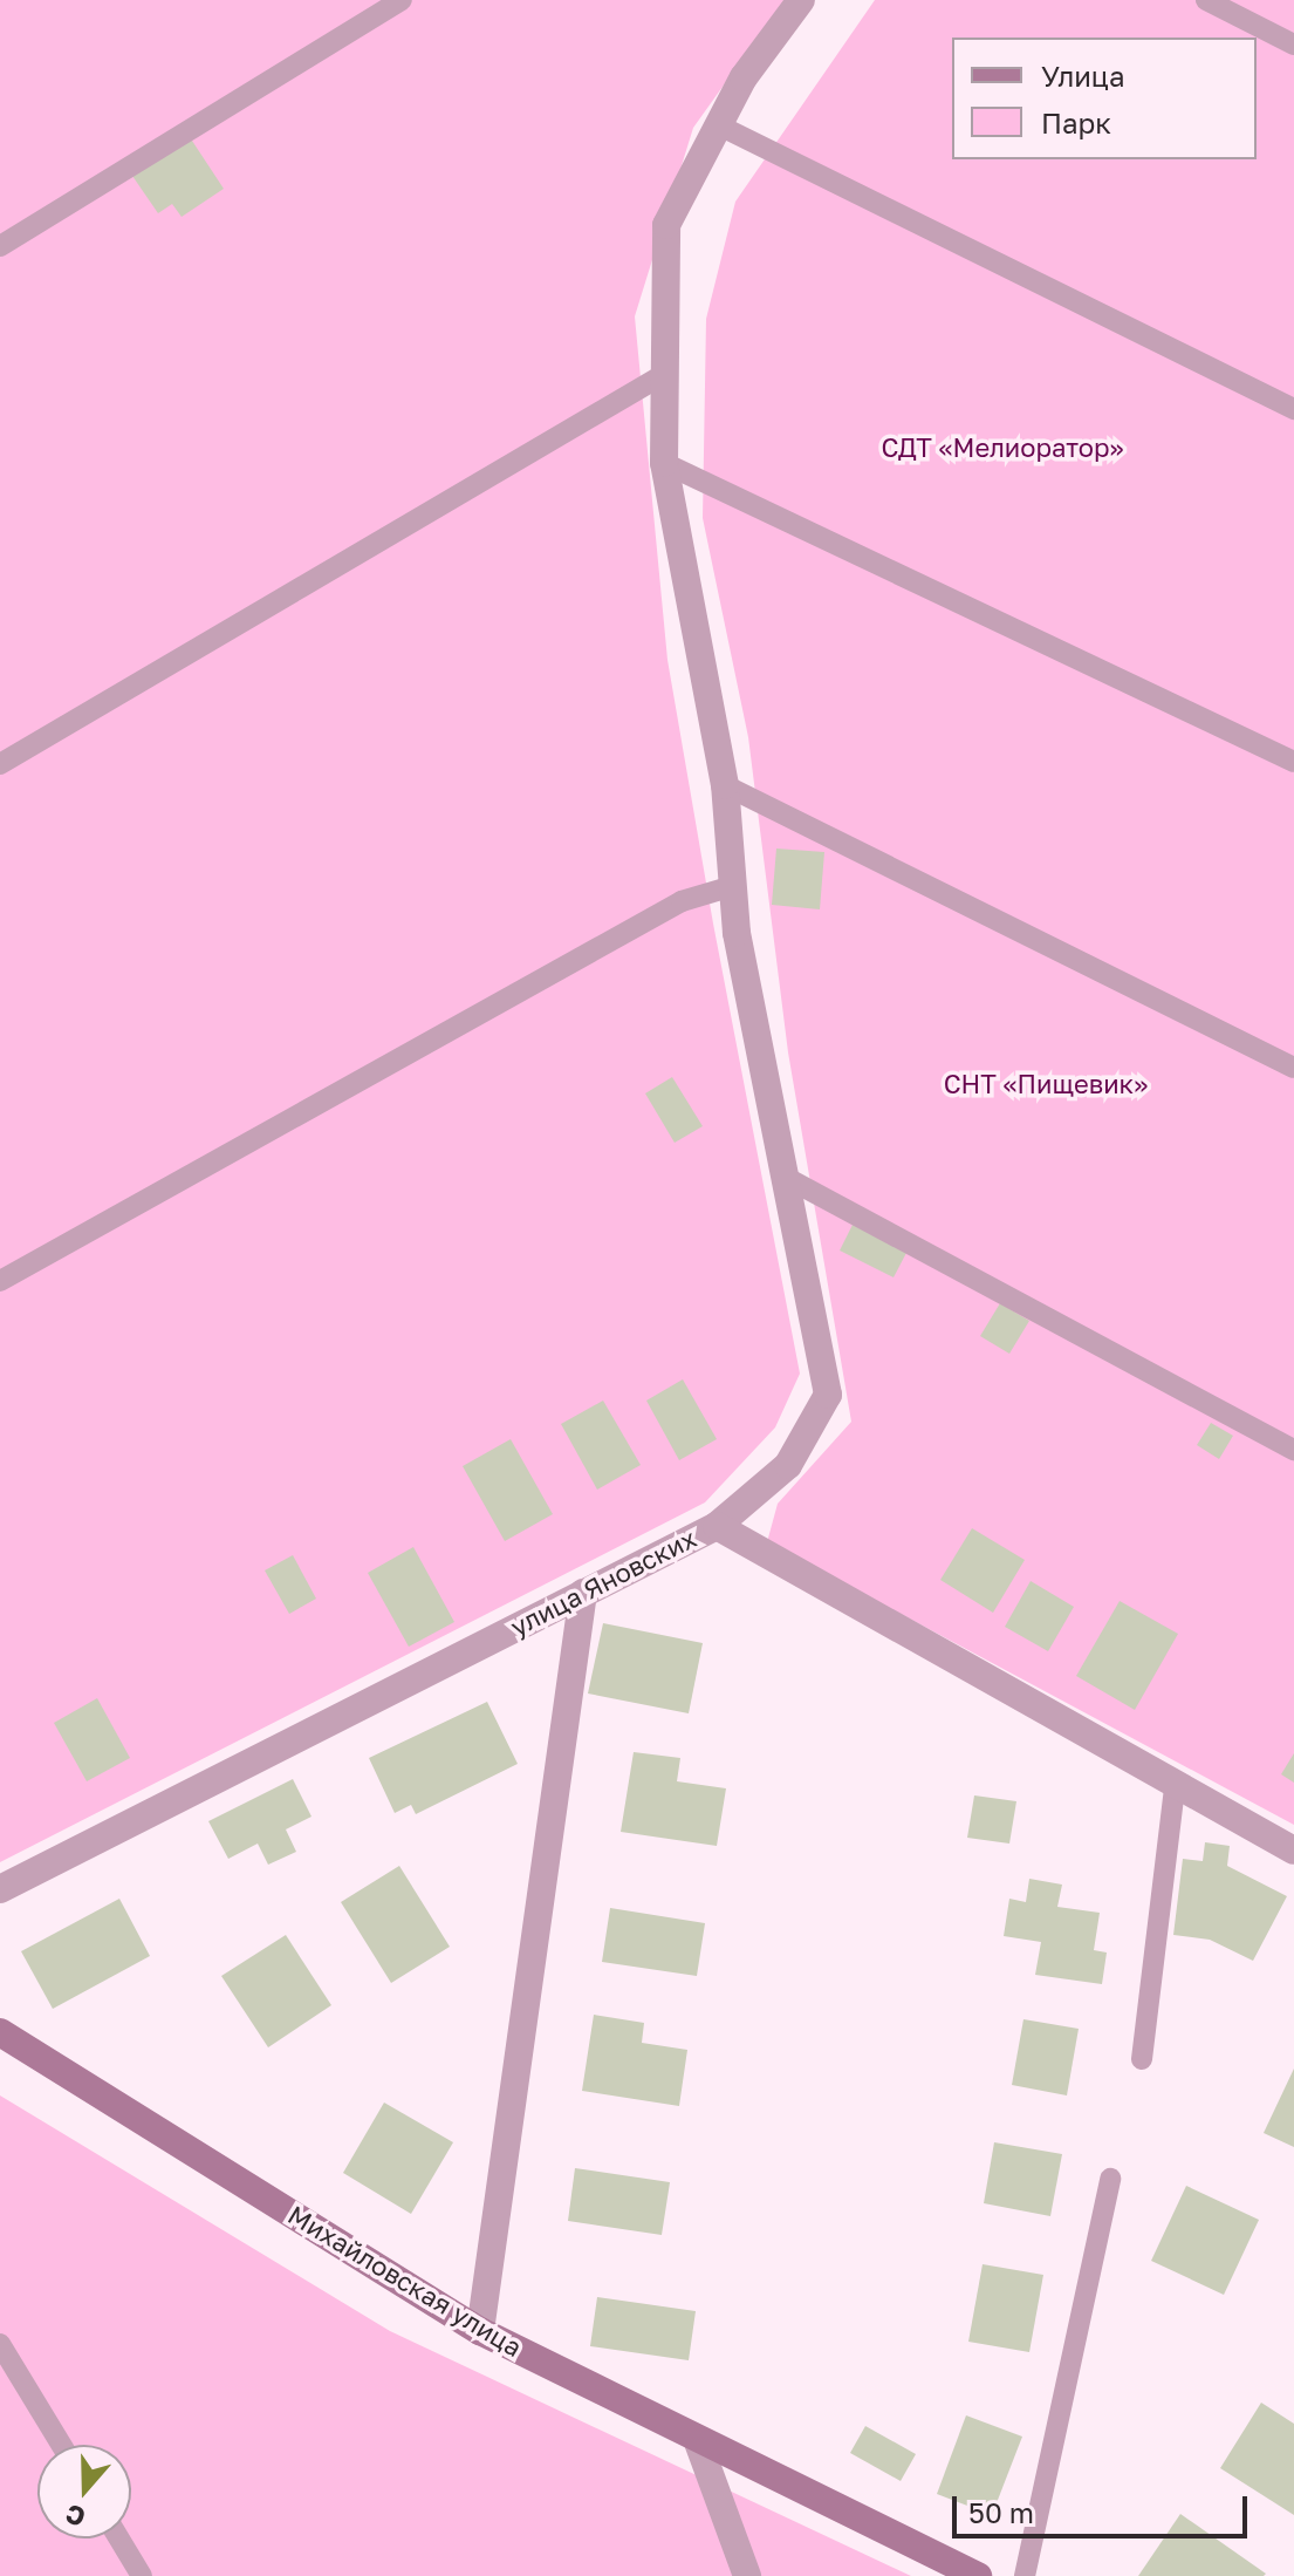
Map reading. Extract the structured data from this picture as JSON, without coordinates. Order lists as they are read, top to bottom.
{
  "streets": {
    "street": ["улица Яновских", "Михайловская улица"]
  },
  "parks": ["СДТ «Мелиоратор»", "СНТ «Пищевик»"],
  "legend": ["Улица", "Парк"],
  "scale_bar": "50 m",
  "north": "bottom"
}
